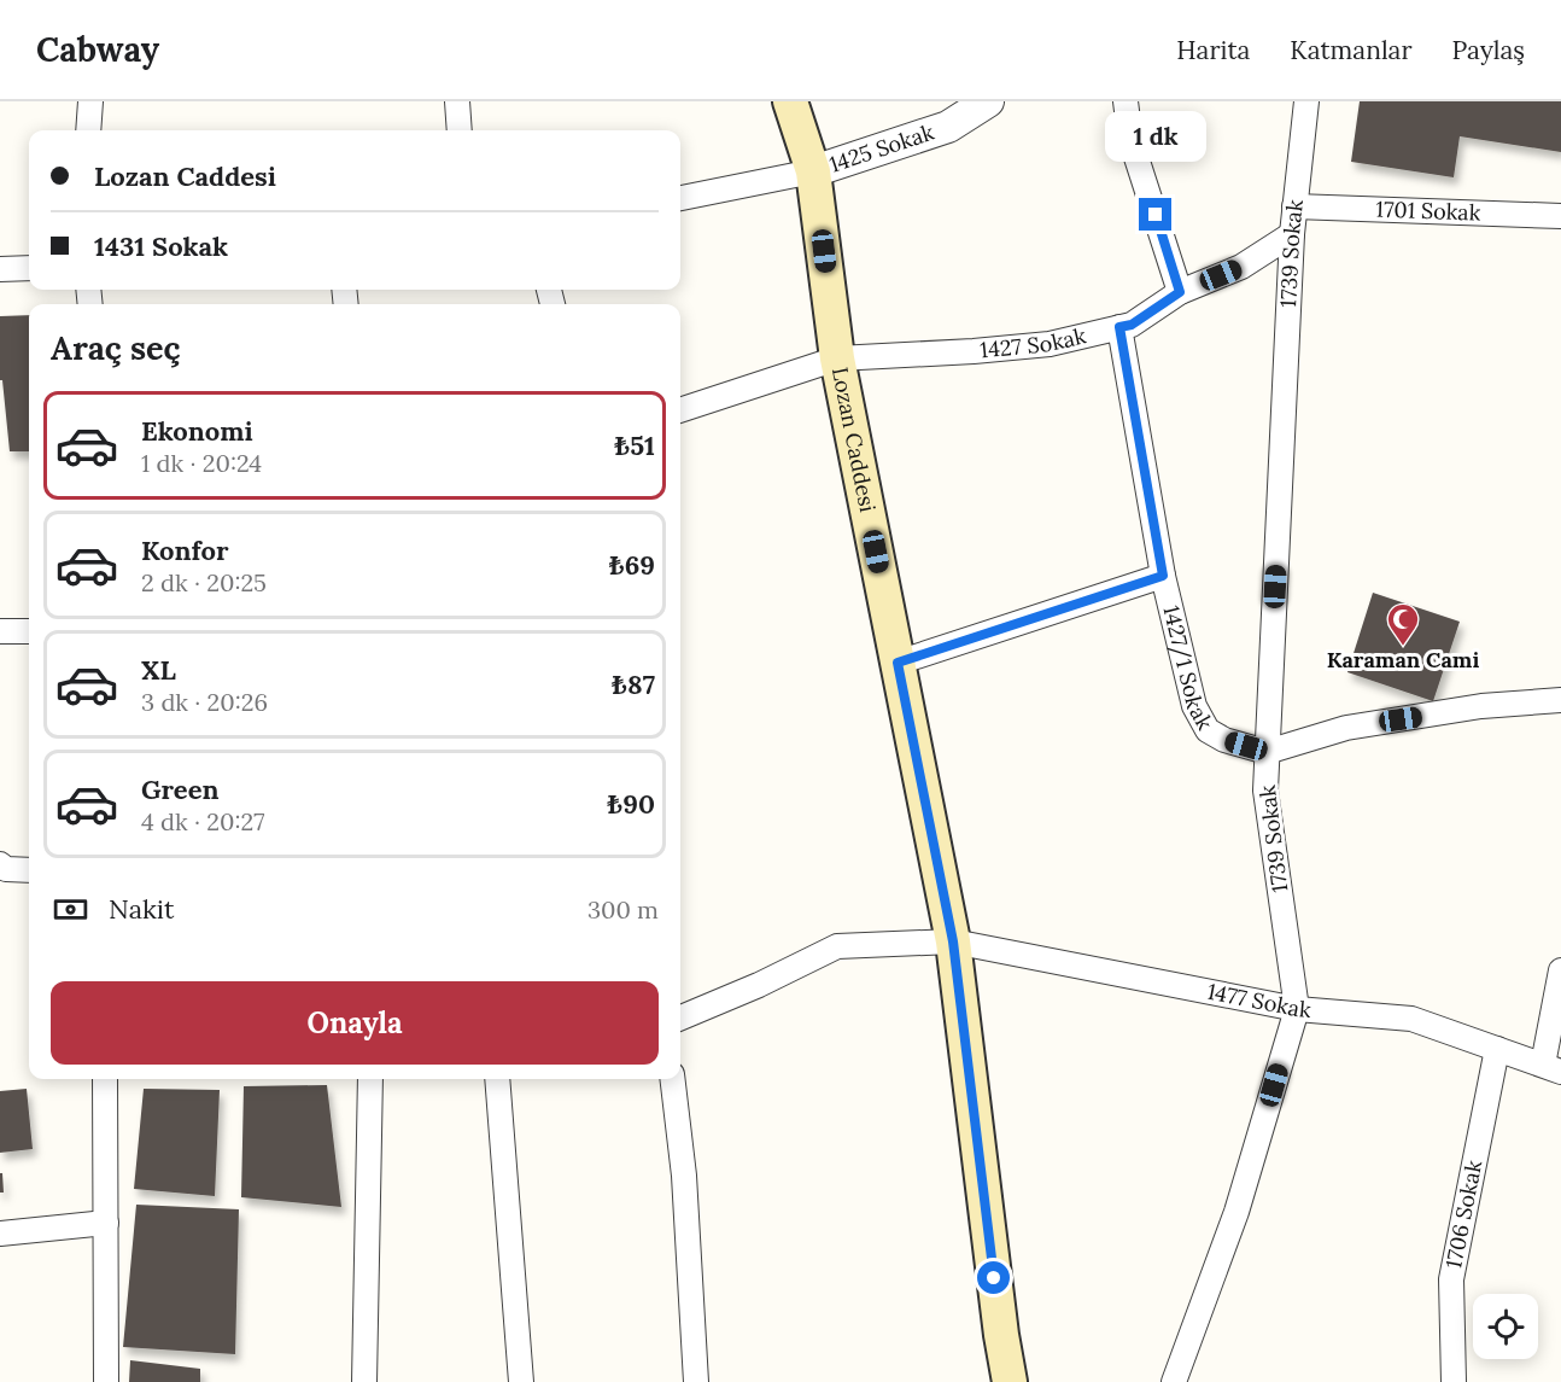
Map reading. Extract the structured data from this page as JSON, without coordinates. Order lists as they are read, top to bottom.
{
  "streets": {
    "main road": ["Lozan Caddesi"],
    "street": [
      "1425 Sokak",
      "1701 Sokak",
      "1739 Sokak",
      "1427 Sokak",
      "1427/1 Sokak",
      "1477 Sokak",
      "1706 Sokak"
    ]
  },
  "crossings": [
    ["1425 Sokak", "Lozan Caddesi"],
    ["1701 Sokak", "1739 Sokak"],
    ["1739 Sokak", "1427 Sokak"],
    ["1739 Sokak", "1427/1 Sokak"],
    ["1739 Sokak", "1477 Sokak"],
    ["1427 Sokak", "Lozan Caddesi"],
    ["1427 Sokak", "1427/1 Sokak"],
    ["Lozan Caddesi", "1477 Sokak"],
    ["1477 Sokak", "1706 Sokak"]
  ],
  "places": {
    "mosque": ["Karaman Cami"]
  },
  "page": {
    "header": "Cabway",
    "nav": ["Harita", "Katmanlar", "Paylaş"],
    "bubble": "1 dk",
    "banner": ["Lozan Caddesi", "1431 Sokak"],
    "heading": "Araç seç",
    "list": [
      {
        "name": "Ekonomi",
        "note": "1 dk · 20:24",
        "value": "₺51"
      },
      {
        "name": "Konfor",
        "note": "2 dk · 20:25",
        "value": "₺69"
      },
      {
        "name": "XL",
        "note": "3 dk · 20:26",
        "value": "₺87"
      },
      {
        "name": "Green",
        "note": "4 dk · 20:27",
        "value": "₺90"
      }
    ],
    "pay": ["Nakit", "300 m"],
    "buttons": "Onayla"
  }
}
